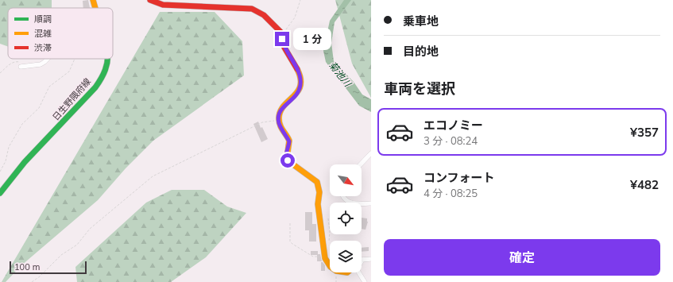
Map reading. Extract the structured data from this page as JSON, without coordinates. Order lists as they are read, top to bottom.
{
  "streets": {
    "street": ["日生野隈府線"]
  },
  "water": ["菊池川"],
  "legend": ["順調", "混雑", "渋滞"],
  "scale_bar": "100 m",
  "north": "bottom right",
  "page": {
    "banner": ["乗車地", "目的地"],
    "bubble": "1 分",
    "heading": "車両を選択",
    "list": [
      {
        "name": "エコノミー",
        "note": "3 分 · 08:24",
        "value": "¥357"
      },
      {
        "name": "コンフォート",
        "note": "4 分 · 08:25",
        "value": "¥482"
      }
    ],
    "buttons": "確定",
    "scale": "100 m"
  }
}
